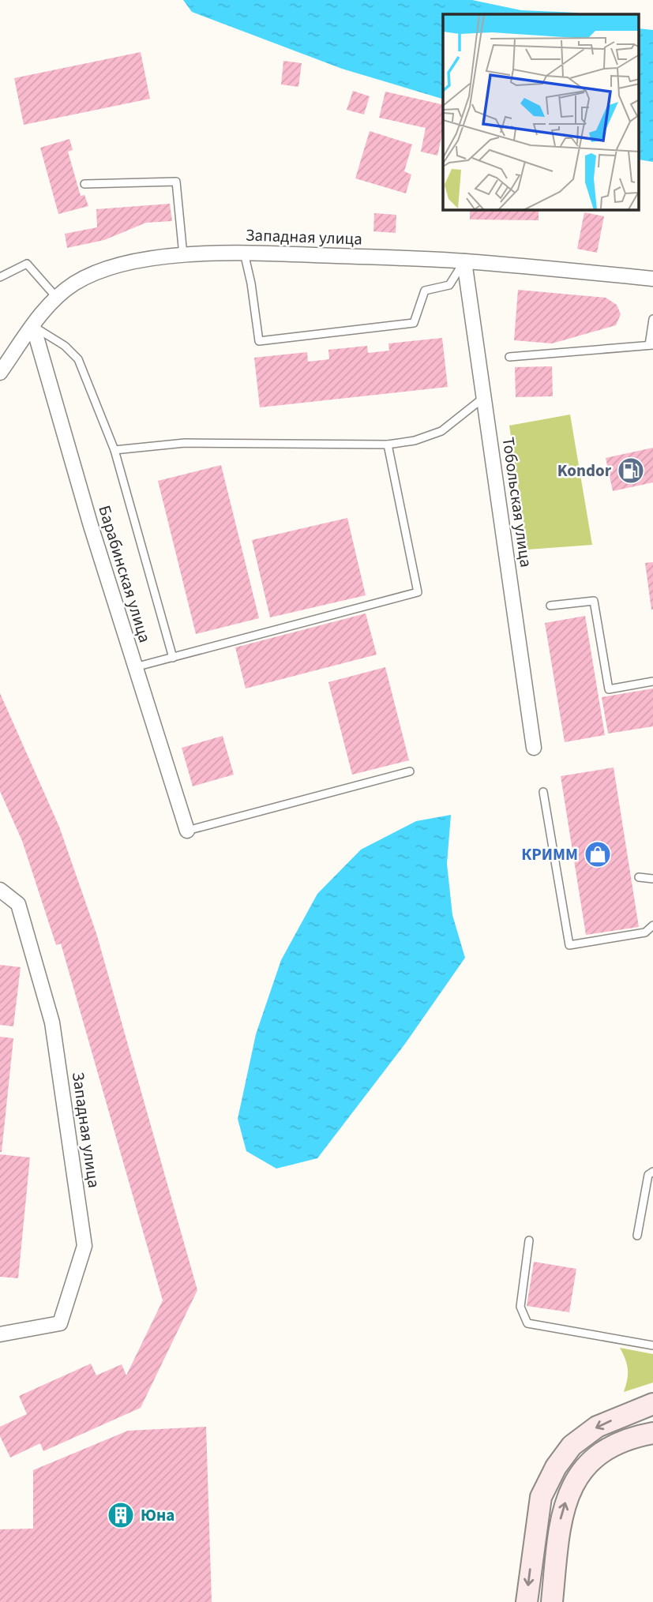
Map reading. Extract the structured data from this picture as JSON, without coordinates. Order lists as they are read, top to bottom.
{
  "streets": {
    "street": ["Западная улица", "Тобольская улица", "Барабинская улица"]
  },
  "crossings": [
    ["Западная улица", "Тобольская улица"],
    ["Западная улица", "Барабинская улица"]
  ],
  "places": {
    "fuel station": ["Kondor"],
    "shop": ["КРИММ"],
    "building": ["Юна"]
  }
}
